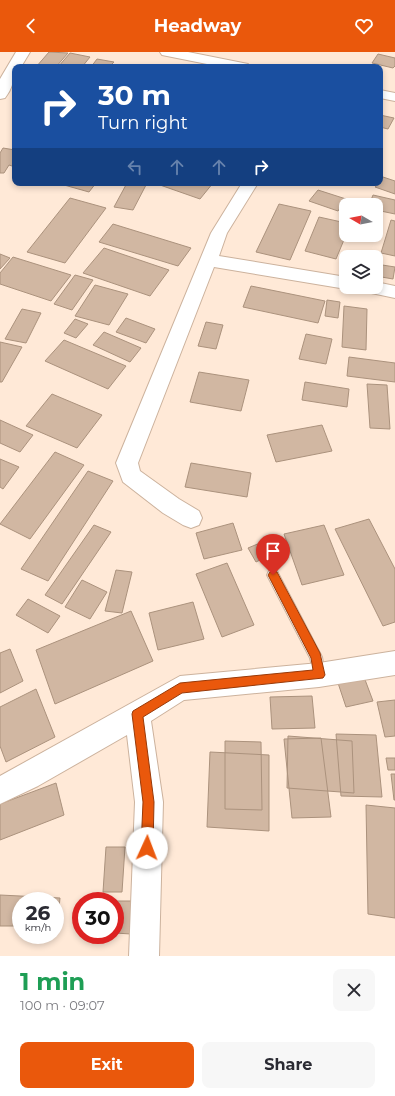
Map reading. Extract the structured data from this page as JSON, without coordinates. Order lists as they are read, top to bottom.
{
  "north": "left",
  "page": {
    "header": "Headway",
    "turn": ["30 m", "Turn right"],
    "speed": "26 km/h",
    "limit": "30",
    "heading": ["1 min", "100 m · 09:07"],
    "buttons": ["Exit", "Share"]
  }
}
